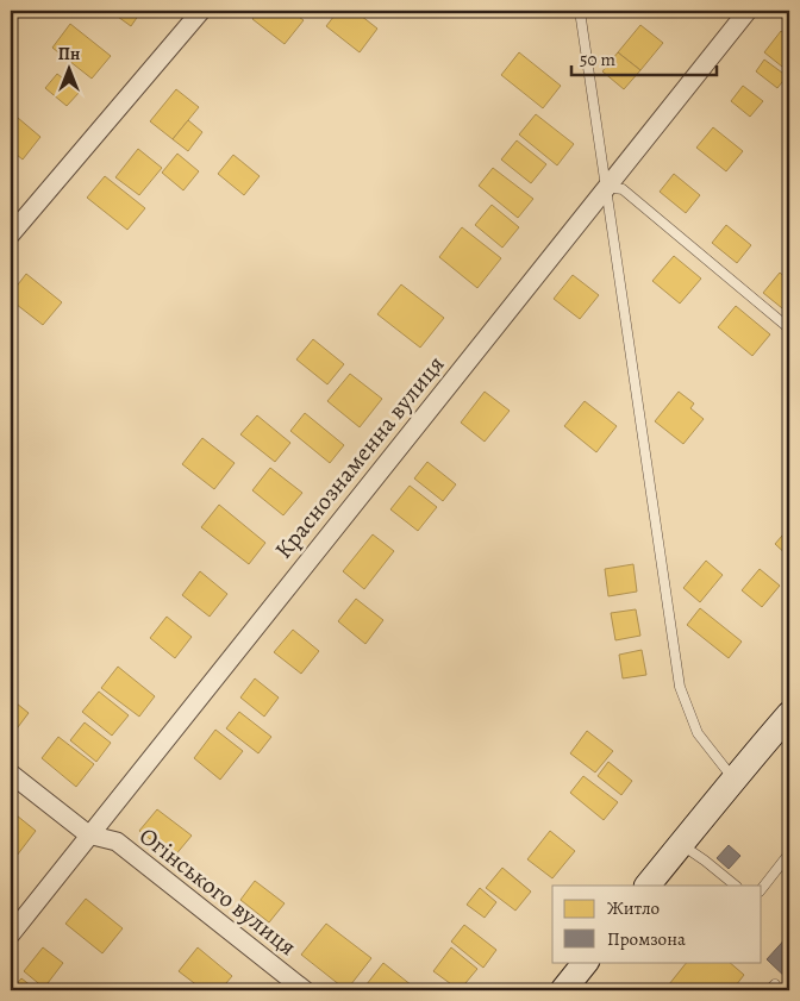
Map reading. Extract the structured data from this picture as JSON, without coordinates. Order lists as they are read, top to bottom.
{
  "streets": {
    "street": ["Краснознаменна вулиця", "Огінського вулиця"]
  },
  "crossings": [
    ["Краснознаменна вулиця", "Огінського вулиця"]
  ],
  "legend": ["Житло", "Промзона"],
  "scale_bar": "50 m",
  "north": "top"
}
